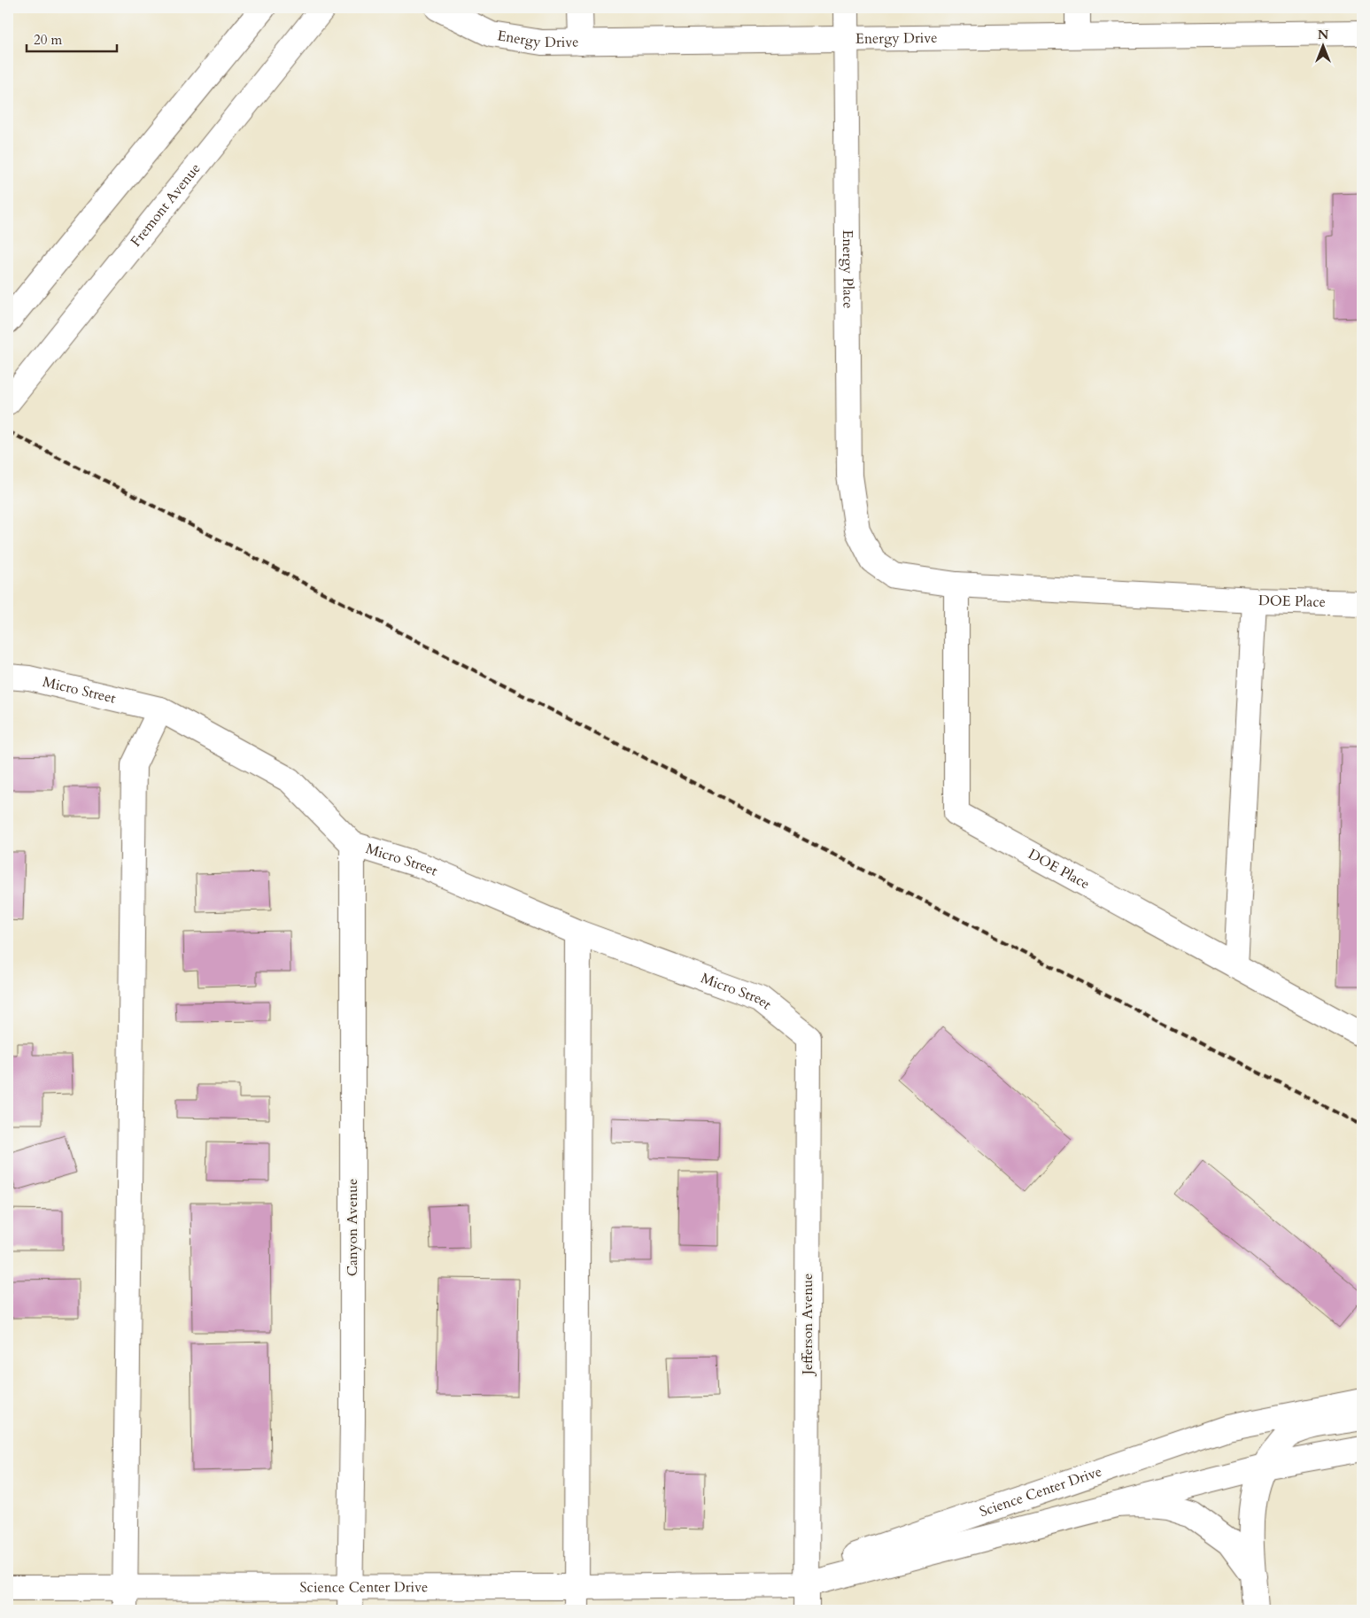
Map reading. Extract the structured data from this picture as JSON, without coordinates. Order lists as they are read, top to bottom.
{
  "streets": {
    "main road": [
      "Energy Drive",
      "Fremont Avenue",
      "Energy Place",
      "DOE Place",
      "Micro Street",
      "Canyon Avenue",
      "Jefferson Avenue",
      "Science Center Drive"
    ]
  },
  "crossings": [
    ["Energy Drive", "Energy Place"],
    ["Energy Place", "DOE Place"],
    ["Micro Street", "Canyon Avenue"],
    ["Micro Street", "Jefferson Avenue"],
    ["Canyon Avenue", "Science Center Drive"],
    ["Jefferson Avenue", "Science Center Drive"]
  ],
  "scale_bar": "20 m",
  "north": "top"
}
